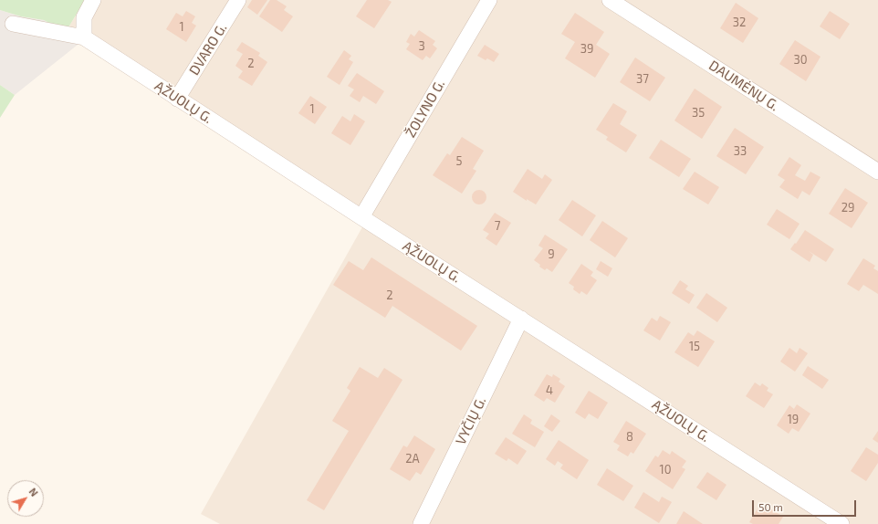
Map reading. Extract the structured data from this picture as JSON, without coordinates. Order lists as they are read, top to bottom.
{
  "streets": {
    "street": [
      "DVARO G.",
      "DAUMĖNŲ G.",
      "ĄŽUOLŲ G.",
      "ŽOLYNO G.",
      "VYČIŲ G."
    ]
  },
  "crossings": [
    ["DVARO G.", "ĄŽUOLŲ G."],
    ["ĄŽUOLŲ G.", "ŽOLYNO G."],
    ["ĄŽUOLŲ G.", "VYČIŲ G."]
  ],
  "house_numbers": [
    "32",
    "1",
    "3",
    "39",
    "30",
    "2",
    "37",
    "1",
    "35",
    "33",
    "5",
    "29",
    "7",
    "9",
    "2",
    "15",
    "4",
    "19",
    "8",
    "2A",
    "10"
  ],
  "scale_bar": "50 m",
  "north": "top right"
}
